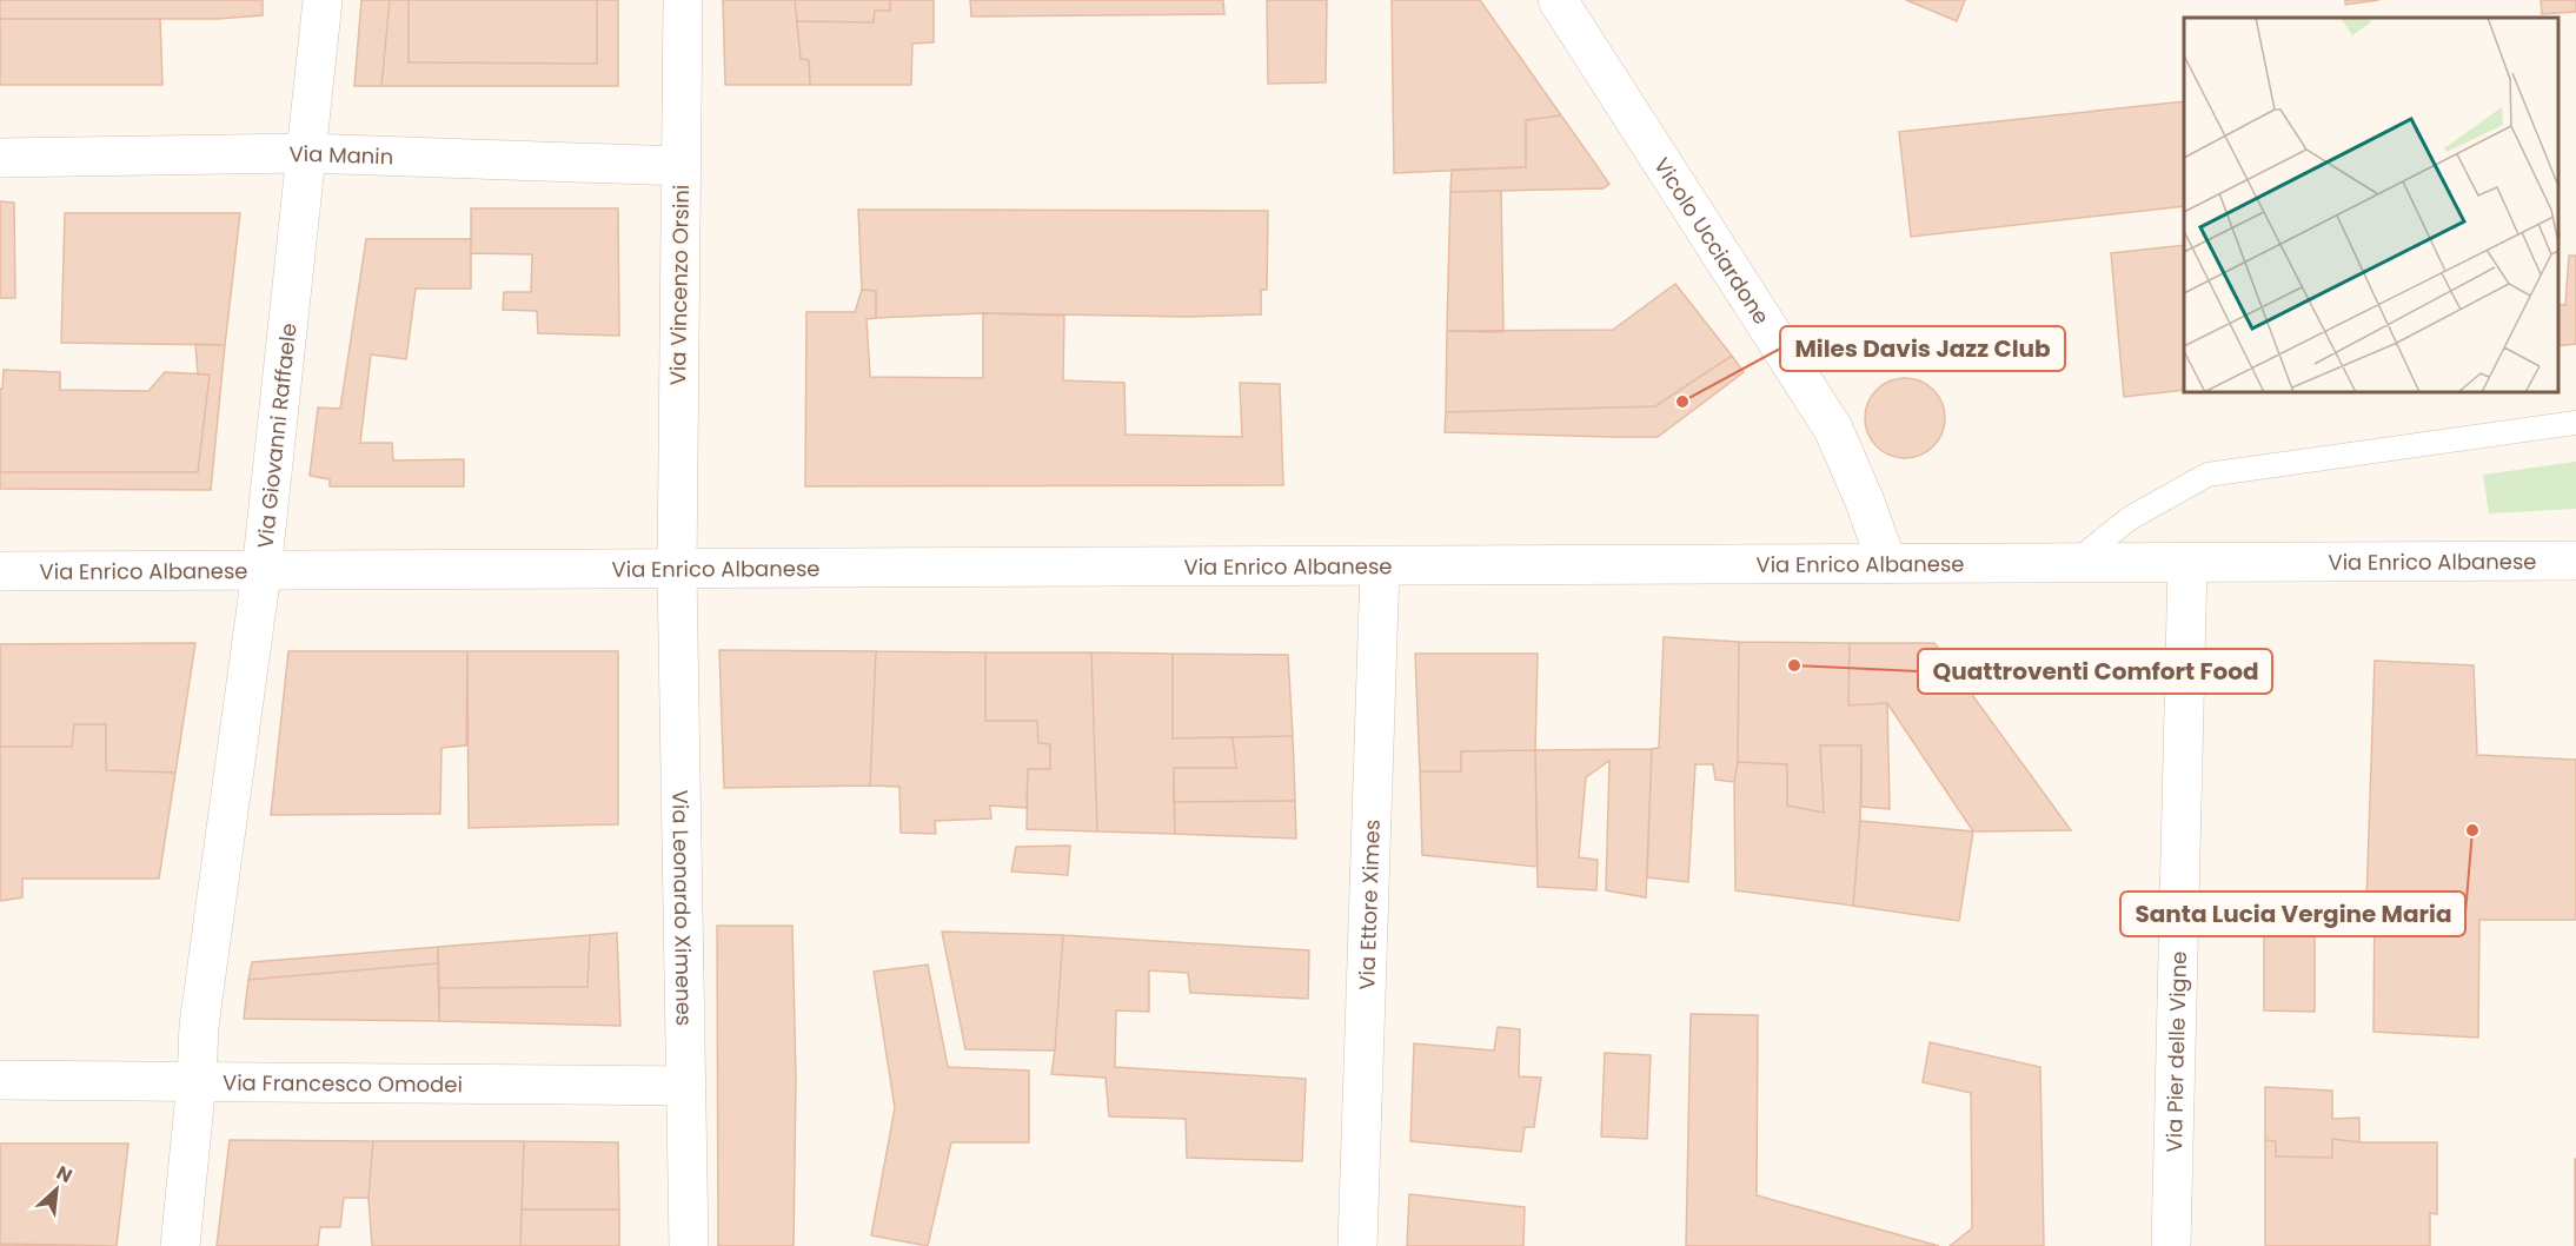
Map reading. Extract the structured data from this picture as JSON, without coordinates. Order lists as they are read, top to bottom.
{
  "streets": {
    "street": [
      "Via Manin",
      "Vicolo Ucciardone",
      "Via Vincenzo Orsini",
      "Via Giovanni Raffaele",
      "Via Enrico Albanese",
      "Via Ettore Ximes",
      "Via Leonardo Ximenes",
      "Via Pier delle Vigne",
      "Via Francesco Omodei"
    ]
  },
  "crossings": [
    ["Via Manin", "Via Vincenzo Orsini"],
    ["Via Manin", "Via Giovanni Raffaele"],
    ["Vicolo Ucciardone", "Via Enrico Albanese"],
    ["Via Vincenzo Orsini", "Via Enrico Albanese"],
    ["Via Vincenzo Orsini", "Via Leonardo Ximenes"],
    ["Via Giovanni Raffaele", "Via Enrico Albanese"],
    ["Via Giovanni Raffaele", "Via Francesco Omodei"],
    ["Via Enrico Albanese", "Via Ettore Ximes"],
    ["Via Enrico Albanese", "Via Leonardo Ximenes"],
    ["Via Enrico Albanese", "Via Pier delle Vigne"],
    ["Via Leonardo Ximenes", "Via Francesco Omodei"]
  ],
  "places": ["Miles Davis Jazz Club", "Quattroventi Comfort Food", "Santa Lucia Vergine Maria"],
  "north": "top right"
}
